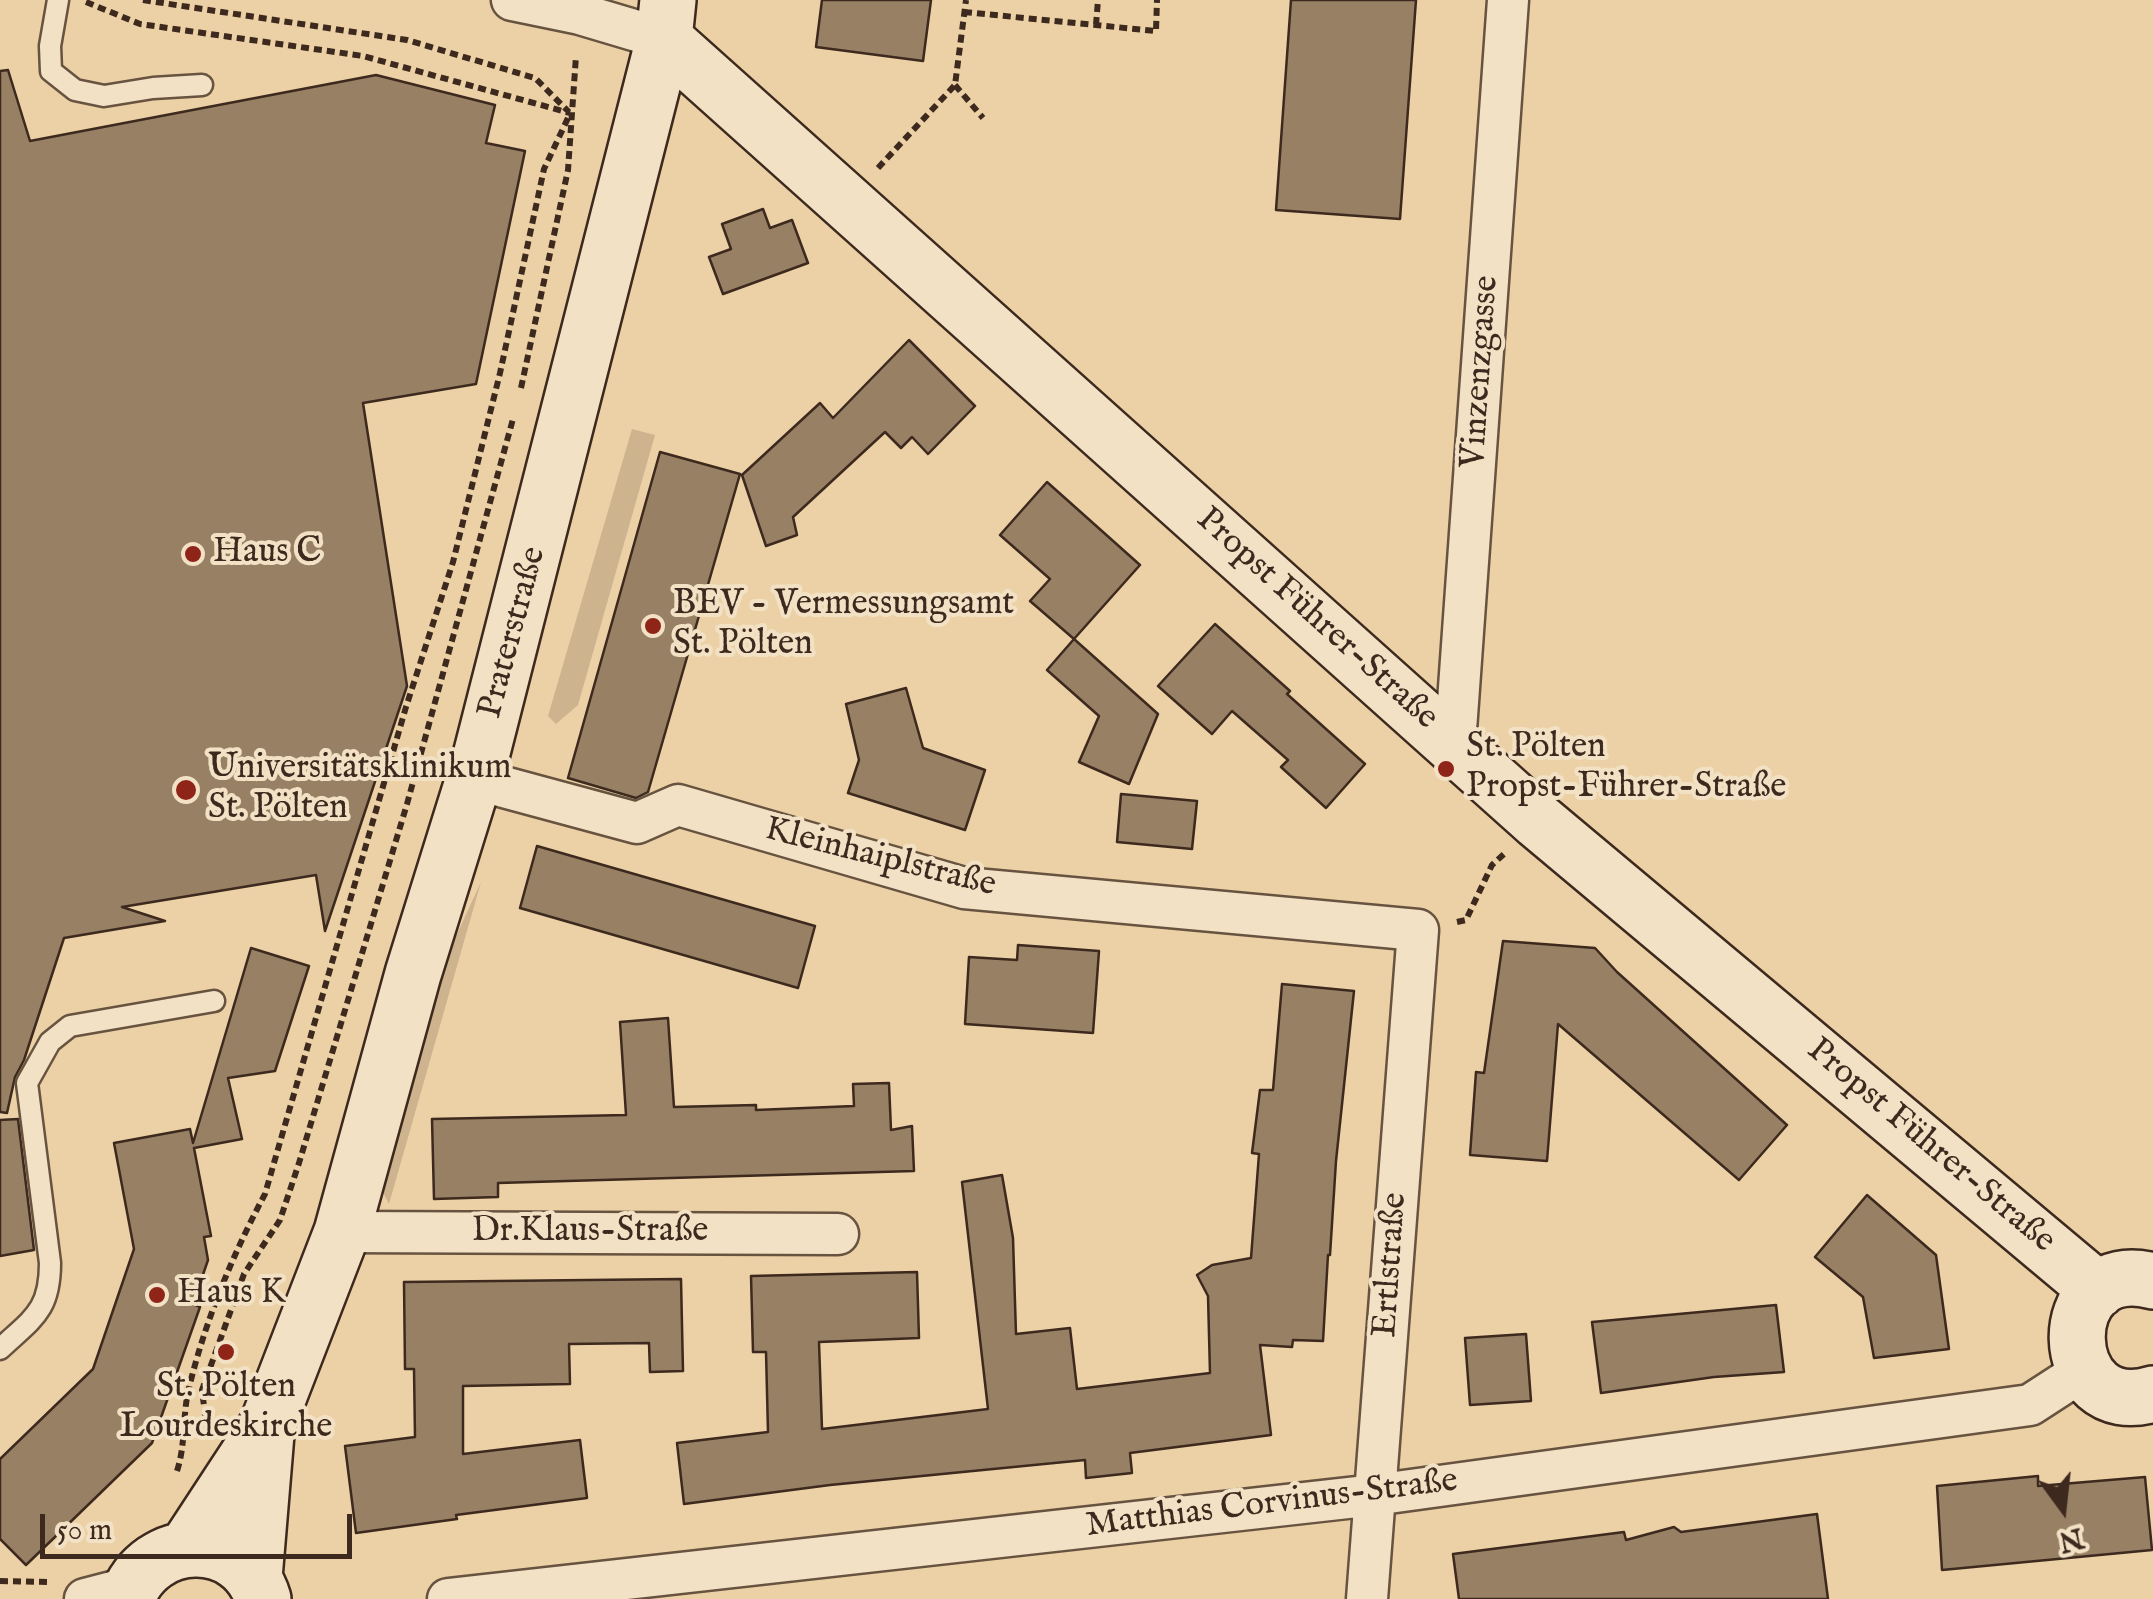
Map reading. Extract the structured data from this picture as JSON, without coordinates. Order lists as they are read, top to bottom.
{
  "streets": {
    "street": [
      "Vinzenzgasse",
      "Propst Führer-Straße",
      "Praterstraße",
      "Kleinhaiplstraße",
      "Dr.Klaus-Straße",
      "Ertlstraße",
      "Matthias Corvinus-Straße"
    ]
  },
  "crossings": [
    ["Vinzenzgasse", "Propst Führer-Straße"],
    ["Propst Führer-Straße", "Praterstraße"],
    ["Praterstraße", "Kleinhaiplstraße"],
    ["Praterstraße", "Dr.Klaus-Straße"],
    ["Kleinhaiplstraße", "Ertlstraße"],
    ["Ertlstraße", "Matthias Corvinus-Straße"]
  ],
  "places": [
    "Haus C",
    "BEV - Vermessungsamt St. Pölten",
    "St. Pölten Propst-Führer-Straße",
    "Universitätsklinikum St. Pölten",
    "Haus K",
    "St. Pölten Lourdeskirche"
  ],
  "scale_bar": "50 m",
  "north": "bottom"
}
